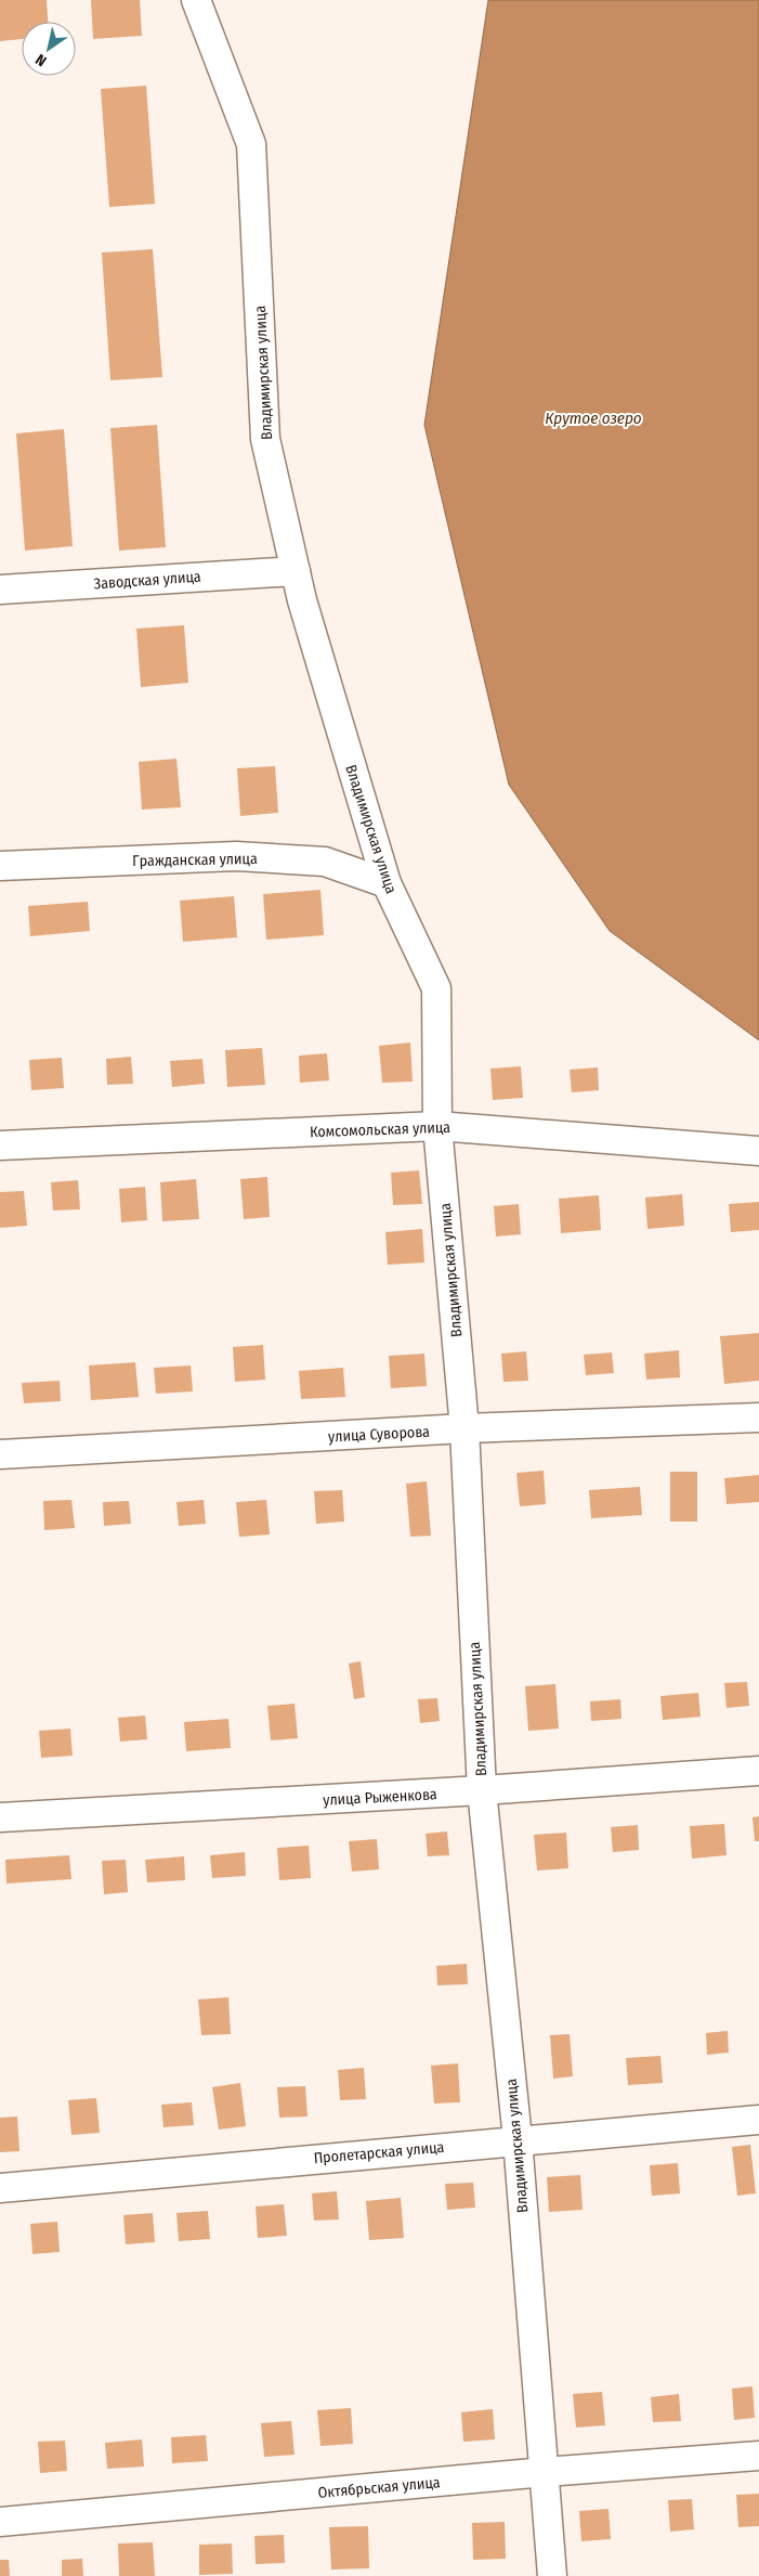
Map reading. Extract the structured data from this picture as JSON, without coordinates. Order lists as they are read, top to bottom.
{
  "streets": {
    "street": [
      "Владимирская улица",
      "Заводская улица",
      "Гражданская улица",
      "Комсомольская улица",
      "улица Суворова",
      "улица Рыженкова",
      "Пролетарская улица",
      "Октябрьская улица"
    ]
  },
  "crossings": [
    ["Владимирская улица", "Заводская улица"],
    ["Владимирская улица", "Гражданская улица"],
    ["Владимирская улица", "Комсомольская улица"],
    ["Владимирская улица", "улица Суворова"],
    ["Владимирская улица", "улица Рыженкова"],
    ["Владимирская улица", "Пролетарская улица"],
    ["Владимирская улица", "Октябрьская улица"]
  ],
  "water": ["Крутое озеро"],
  "north": "bottom left"
}
